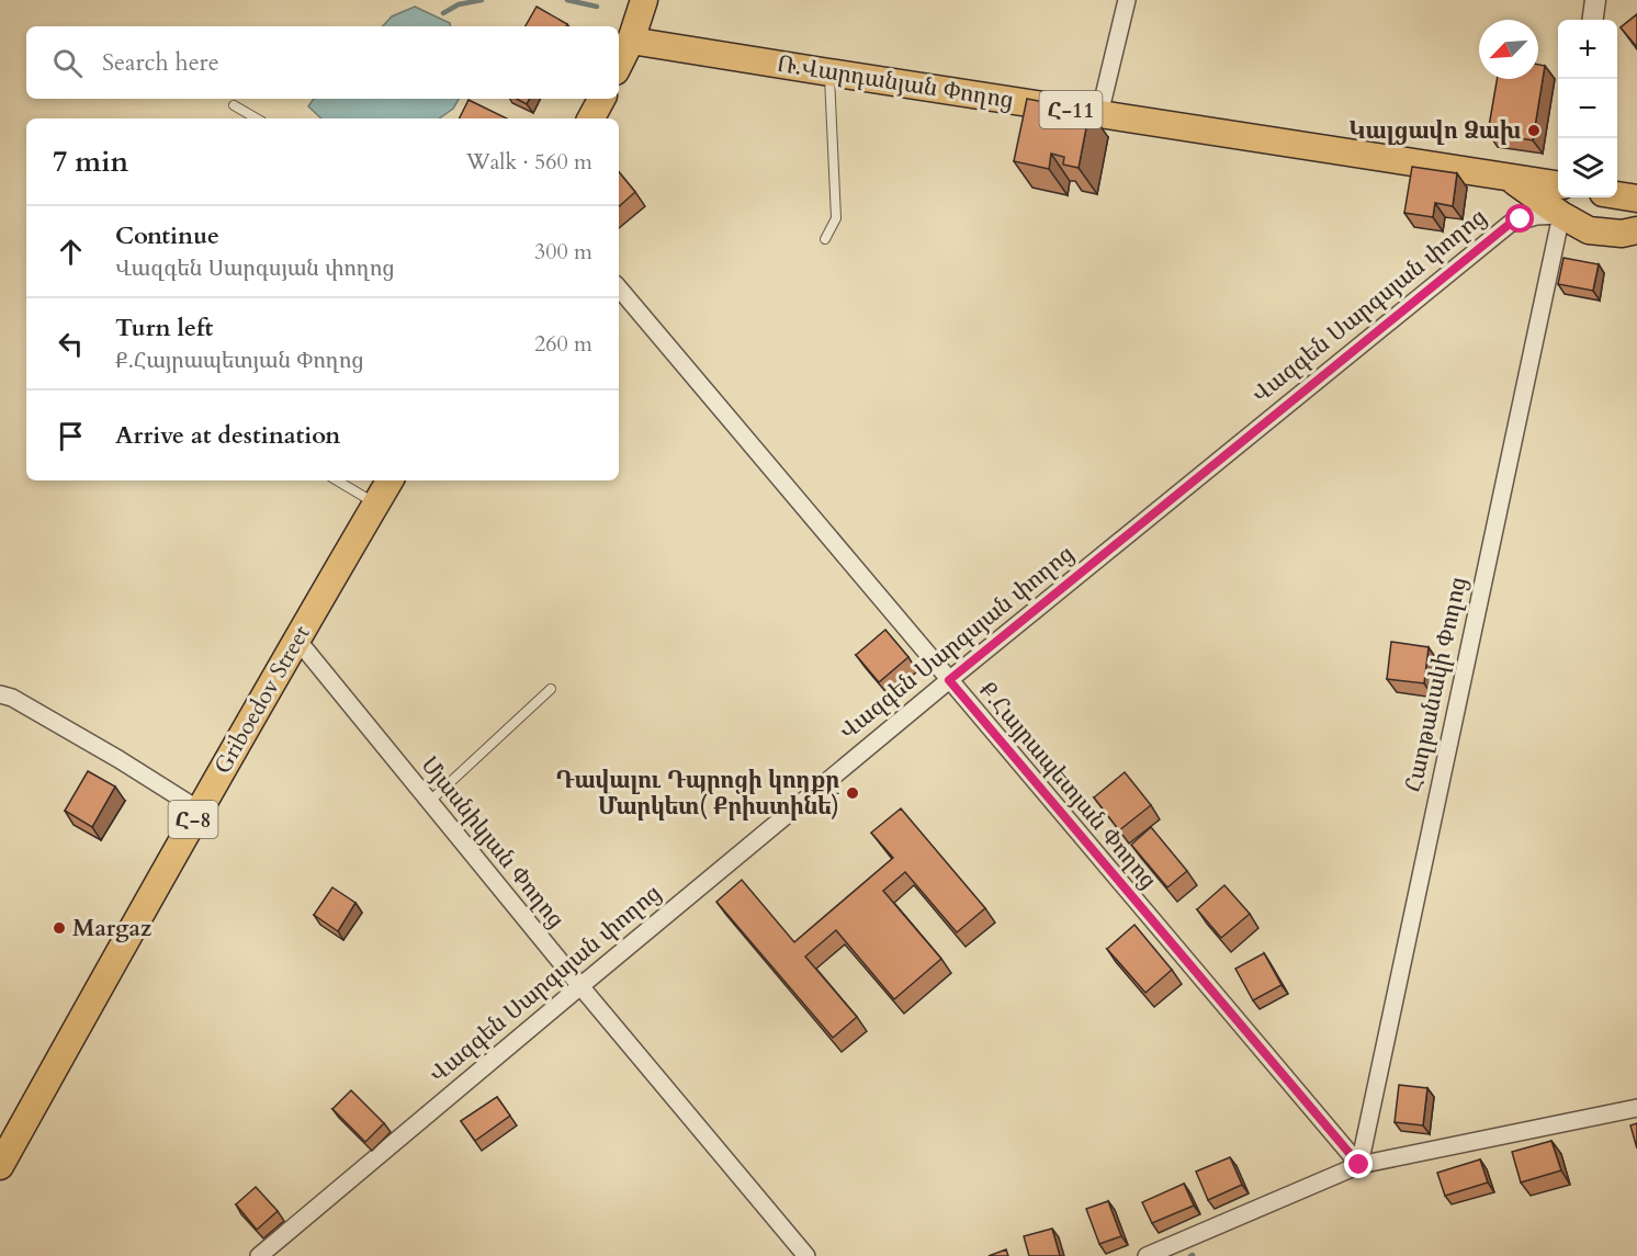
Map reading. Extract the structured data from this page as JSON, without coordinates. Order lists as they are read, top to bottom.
{
  "streets": {
    "main road": [
      "Ռ.Վարդանյան Փողոց",
      "Հ-11",
      "Griboedov Street",
      "Հ-8"
    ],
    "street": [
      "Վազգեն Սարգսյան փողոց",
      "Հաղթանակի Փողոց",
      "Ք.Հայրապետյան Փողոց",
      "Մյասնիկյան Փողոց"
    ]
  },
  "crossings": [
    ["Ռ.Վարդանյան Փողոց", "Հ-11"],
    ["Հ-11", "Վազգեն Սարգսյան փողոց"],
    ["Հ-11", "Հաղթանակի Փողոց"],
    ["Վազգեն Սարգսյան փողոց", "Հաղթանակի Փողոց"],
    ["Վազգեն Սարգսյան փողոց", "Ք.Հայրապետյան Փողոց"],
    ["Վազգեն Սարգսյան փողոց", "Մյասնիկյան Փողոց"],
    ["Հաղթանակի Փողոց", "Ք.Հայրապետյան Փողոց"],
    ["Griboedov Street", "Մյասնիկյան Փողոց"]
  ],
  "places": ["Կալցավո Ձախ", "Դավալու Դպրոցի կողքը Մարկետ( Քրիստինե)", "Margaz"],
  "north": "bottom left",
  "page": {
    "map_buttons": ["+", "−"],
    "search": "Search here",
    "heading": ["7 min", "Walk · 560 m"],
    "list": [
      ["Continue", "Վազգեն Սարգսյան փողոց", "300 m"],
      ["Turn left", "Ք.Հայրապետյան Փողոց", "260 m"],
      "Arrive at destination"
    ]
  }
}
